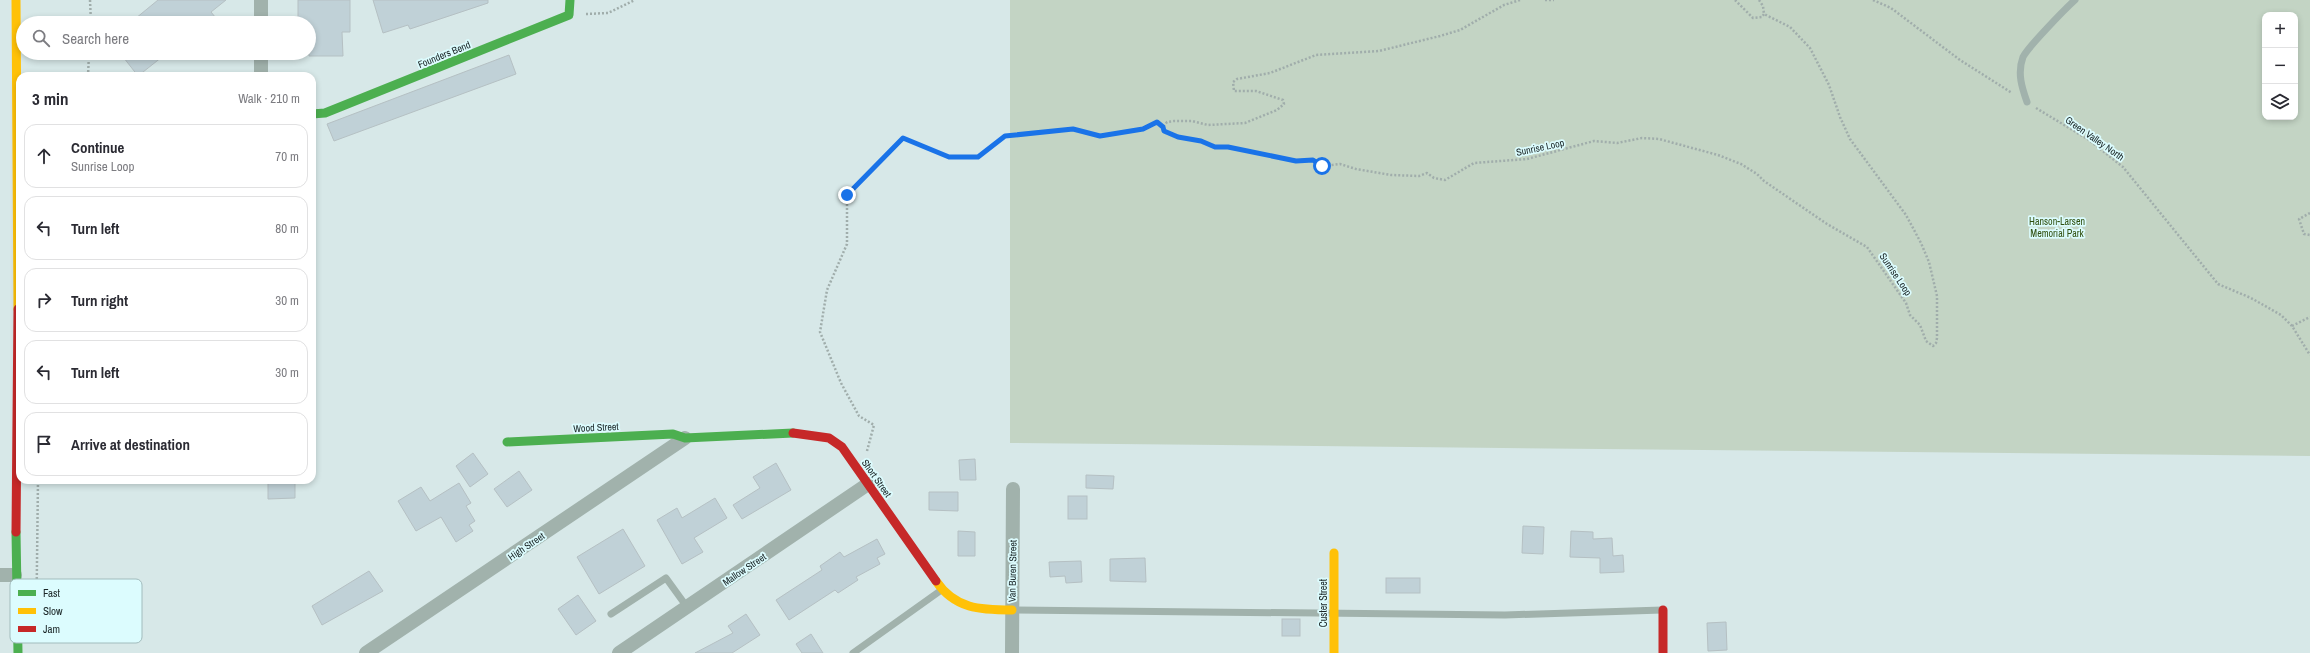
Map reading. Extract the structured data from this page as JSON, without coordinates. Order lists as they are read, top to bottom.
{
  "streets": {
    "street": [
      "Founders Bend",
      "Wood Street",
      "Short Street",
      "High Street",
      "Mallow Street",
      "Van Buren Street",
      "Custer Street"
    ],
    "path": ["Green Valley North", "Sunrise Loop"]
  },
  "crossings": [
    ["Wood Street", "Short Street"],
    ["Wood Street", "High Street"],
    ["Short Street", "High Street"],
    ["Short Street", "Mallow Street"],
    ["Short Street", "Van Buren Street"]
  ],
  "parks": ["Hanson-Larsen Memorial Park"],
  "legend": ["Fast", "Slow", "Jam"],
  "page": {
    "map_buttons": ["+", "−"],
    "search": "Search here",
    "heading": ["3 min", "Walk · 210 m"],
    "list": [
      ["Continue", "Sunrise Loop", "70 m"],
      ["Turn left", "80 m"],
      ["Turn right", "30 m"],
      ["Turn left", "30 m"],
      "Arrive at destination"
    ]
  }
}
